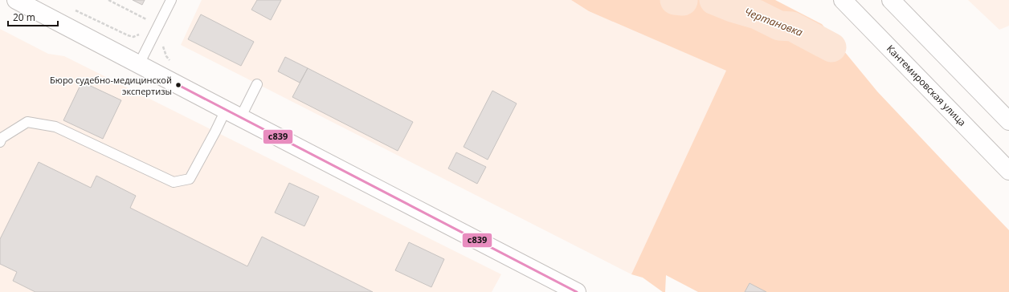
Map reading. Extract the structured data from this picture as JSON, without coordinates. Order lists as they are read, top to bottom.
{
  "streets": {
    "street": ["Кантемировская улица"]
  },
  "water": ["Чертановка"],
  "places": ["Бюро судебно-медицинской экспертизы"],
  "lines": ["transit line с839"],
  "scale_bar": "20 m"
}
